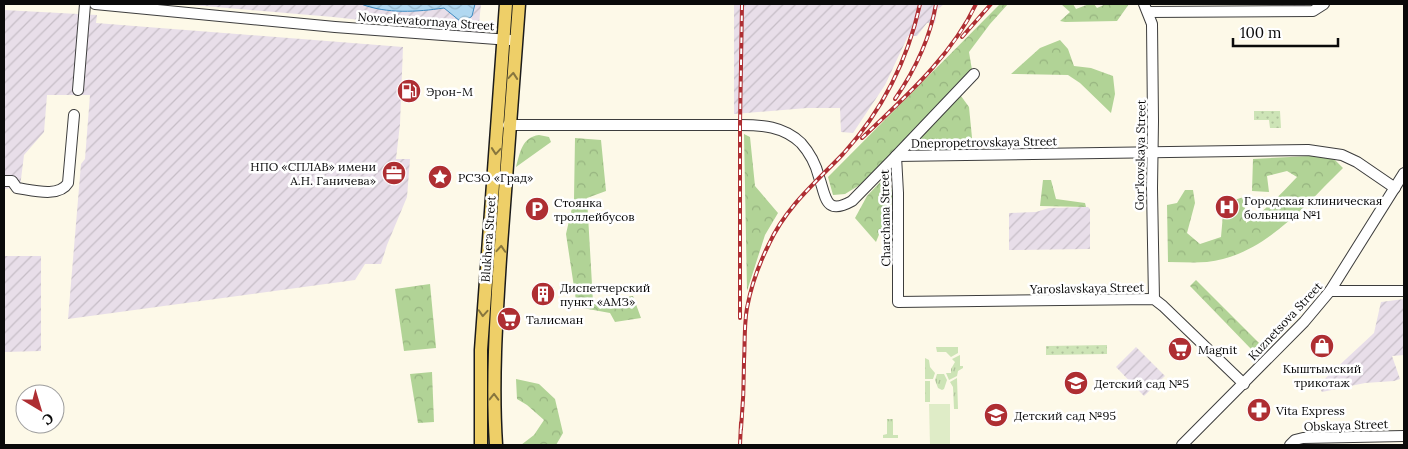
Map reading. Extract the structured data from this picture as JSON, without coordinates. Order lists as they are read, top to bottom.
{
  "streets": {
    "main road": ["Blukhera Street"],
    "street": [
      "Novoelevatornaya Street",
      "Dnepropetrovskaya Street",
      "Gor'kovskaya Street",
      "Charchana Street",
      "Yaroslavskaya Street",
      "Kuznetsova Street",
      "Obskaya Street"
    ]
  },
  "crossings": [
    ["Novoelevatornaya Street", "Blukhera Street"],
    ["Dnepropetrovskaya Street", "Gor'kovskaya Street"],
    ["Dnepropetrovskaya Street", "Charchana Street"],
    ["Dnepropetrovskaya Street", "Blukhera Street"],
    ["Dnepropetrovskaya Street", "Kuznetsova Street"],
    ["Gor'kovskaya Street", "Yaroslavskaya Street"],
    ["Charchana Street", "Yaroslavskaya Street"],
    ["Yaroslavskaya Street", "Kuznetsova Street"]
  ],
  "places": {
    "fuel station": ["Эрон-М"],
    "office": ["НПО «СПЛАВ» имени А.Н. Ганичева»"],
    "place": ["РСЗО «Град»"],
    "hospital": ["Городская клиническая больница №1"],
    "parking": ["Стоянка троллейбусов"],
    "building": ["Диспетчерский пункт «АМЗ»"],
    "supermarket": ["Талисман", "Magnit"],
    "shop": ["Кыштымский трикотаж"],
    "school or university": ["Детский сад №5", "Детский сад №95"],
    "pharmacy": ["Vita Express"]
  },
  "scale_bar": "100 m",
  "north": "bottom right"
}
